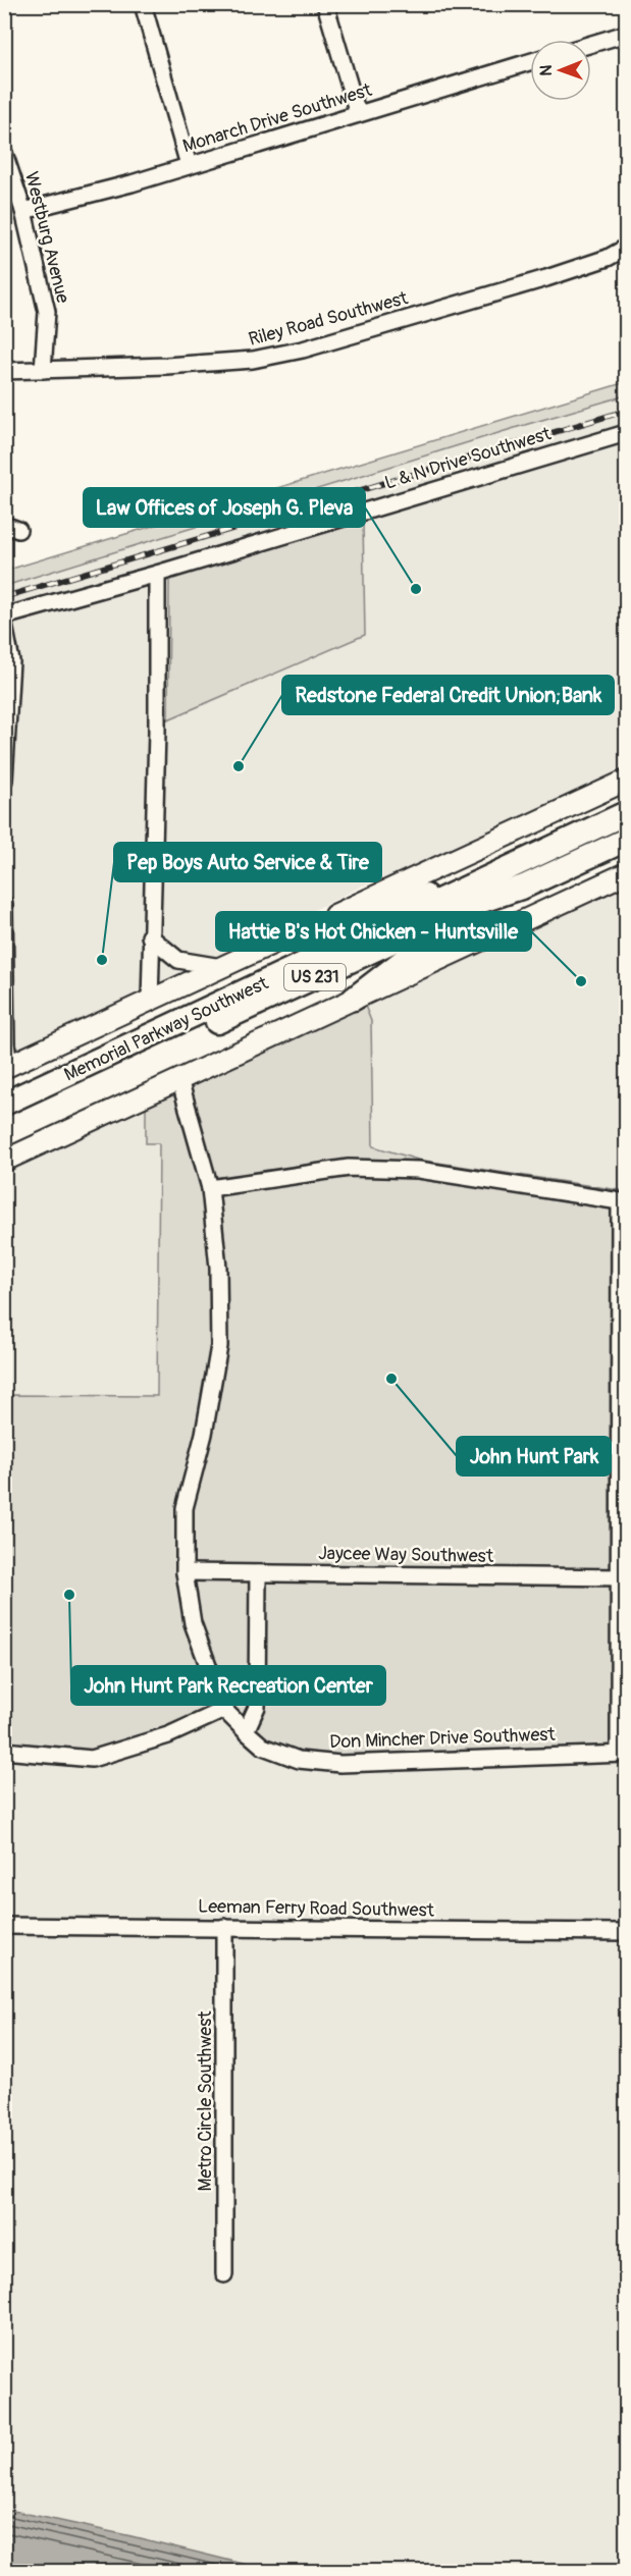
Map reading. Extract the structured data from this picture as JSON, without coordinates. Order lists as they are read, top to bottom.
{
  "streets": {
    "highway": ["US 231", "Memorial Parkway Southwest"],
    "street": [
      "Monarch Drive Southwest",
      "Westburg Avenue",
      "Riley Road Southwest",
      "L & N Drive Southwest",
      "Jaycee Way Southwest",
      "Don Mincher Drive Southwest",
      "Leeman Ferry Road Southwest",
      "Metro Circle Southwest"
    ]
  },
  "crossings": [
    ["Monarch Drive Southwest", "Westburg Avenue"],
    ["Westburg Avenue", "Riley Road Southwest"],
    ["Jaycee Way Southwest", "Don Mincher Drive Southwest"],
    ["Leeman Ferry Road Southwest", "Metro Circle Southwest"]
  ],
  "places": [
    "Law Offices of Joseph G. Pleva",
    "Redstone Federal Credit Union;Bank",
    "Pep Boys Auto Service & Tire",
    "Hattie B's Hot Chicken - Huntsville",
    "John Hunt Park",
    "John Hunt Park Recreation Center"
  ],
  "north": "left"
}
